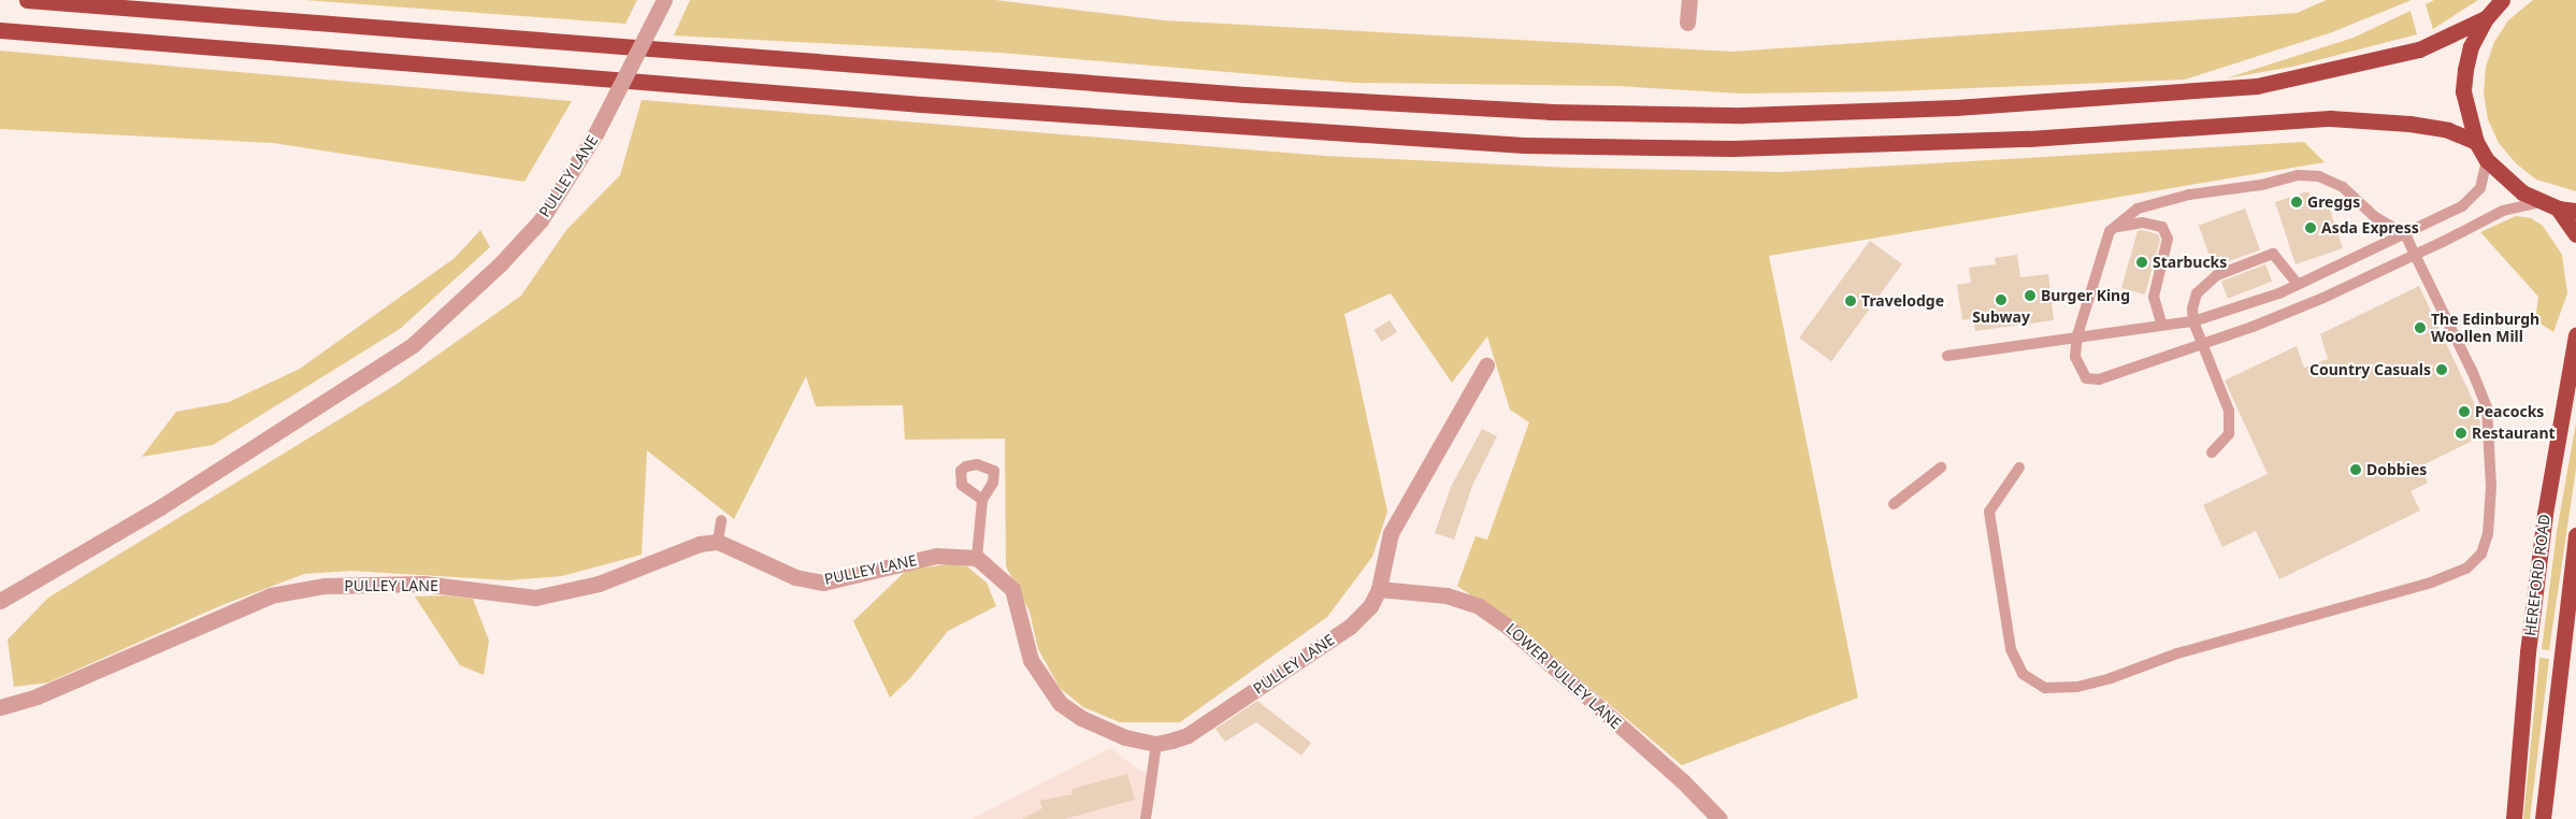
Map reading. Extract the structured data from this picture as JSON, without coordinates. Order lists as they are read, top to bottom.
{
  "streets": {
    "highway": ["HEREFORD ROAD"],
    "street": ["PULLEY LANE", "LOWER PULLEY LANE"]
  },
  "crossings": [
    ["PULLEY LANE", "LOWER PULLEY LANE"]
  ],
  "places": [
    "Greggs",
    "Asda Express",
    "Starbucks",
    "Burger King",
    "Subway",
    "Travelodge",
    "The Edinburgh Woollen Mill",
    "Country Casuals",
    "Peacocks",
    "Restaurant",
    "Dobbies"
  ]
}
